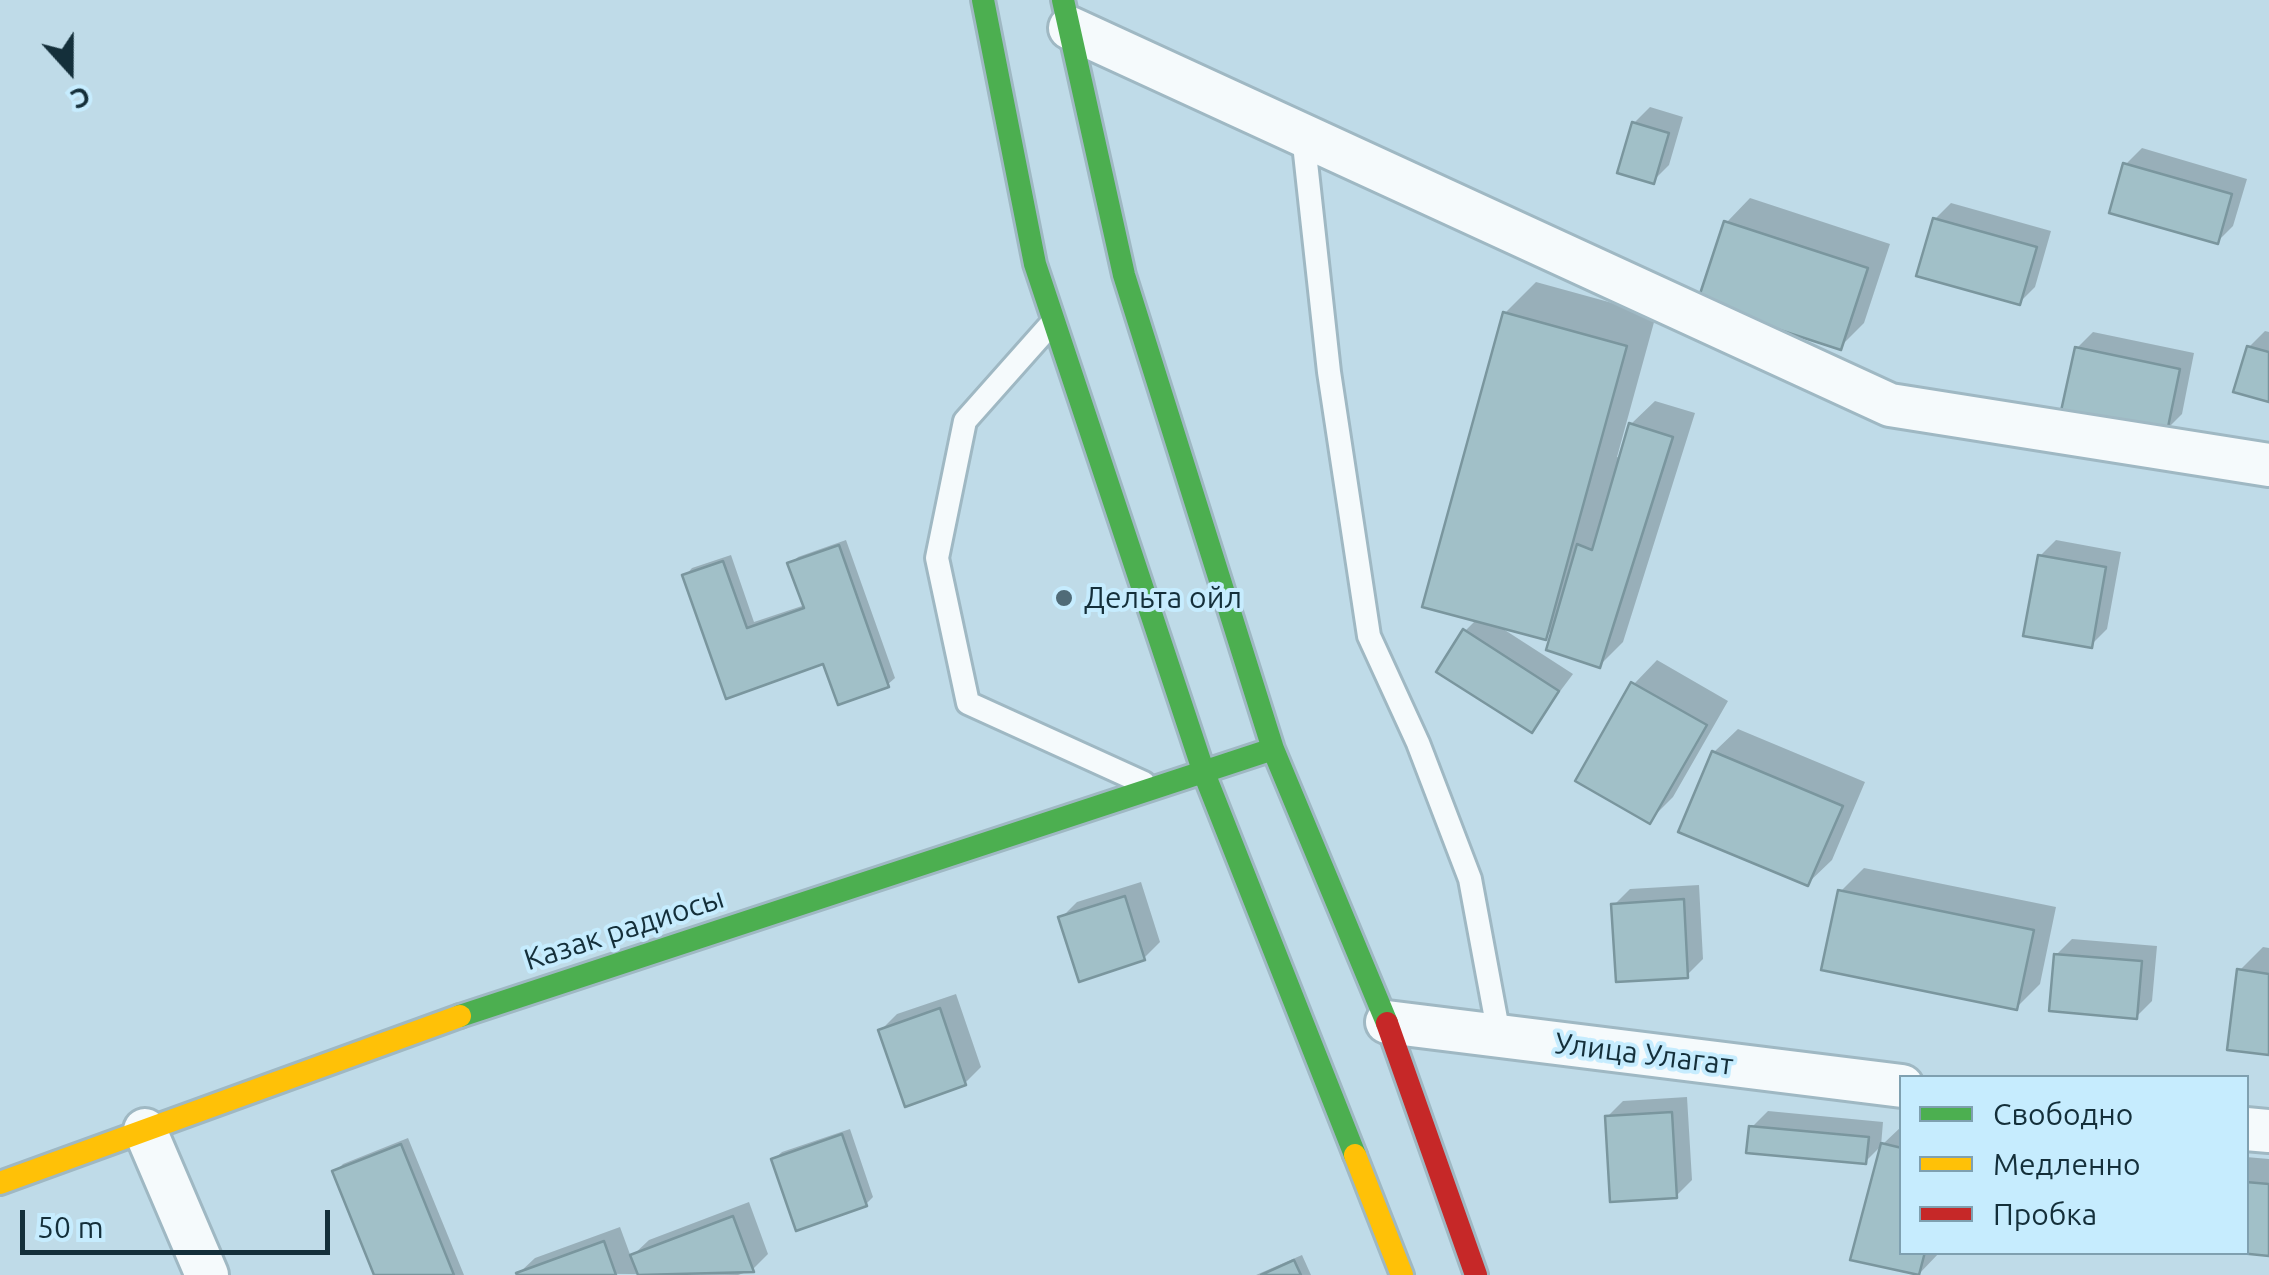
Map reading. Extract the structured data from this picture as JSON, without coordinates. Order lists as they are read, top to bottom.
{
  "streets": {
    "main road": ["Казак радиосы"],
    "street": ["Улица Улагат"]
  },
  "places": ["Дельта ойл"],
  "legend": ["Свободно", "Медленно", "Пробка"],
  "scale_bar": "50 m",
  "north": "bottom"
}
